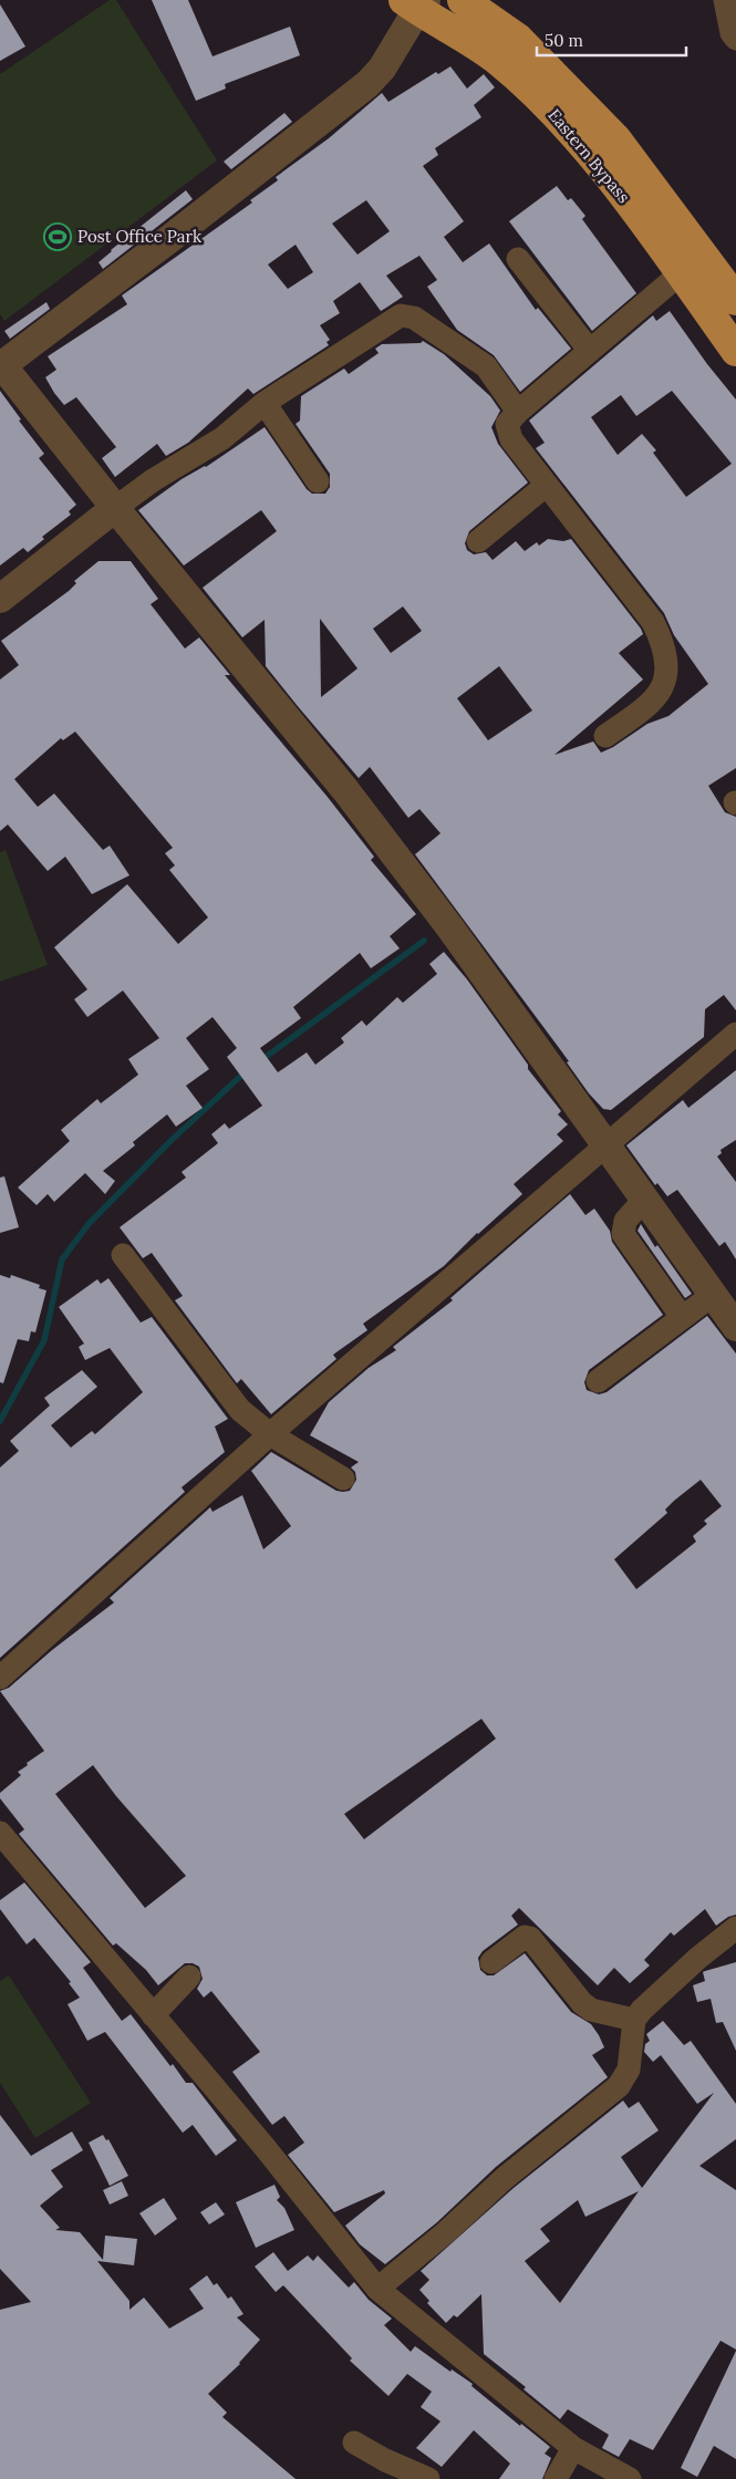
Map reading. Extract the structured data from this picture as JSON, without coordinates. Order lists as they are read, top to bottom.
{
  "streets": {
    "highway": ["Eastern Bypass"]
  },
  "places": {
    "sports": ["Post Office Park"]
  },
  "scale_bar": "50 m"
}
